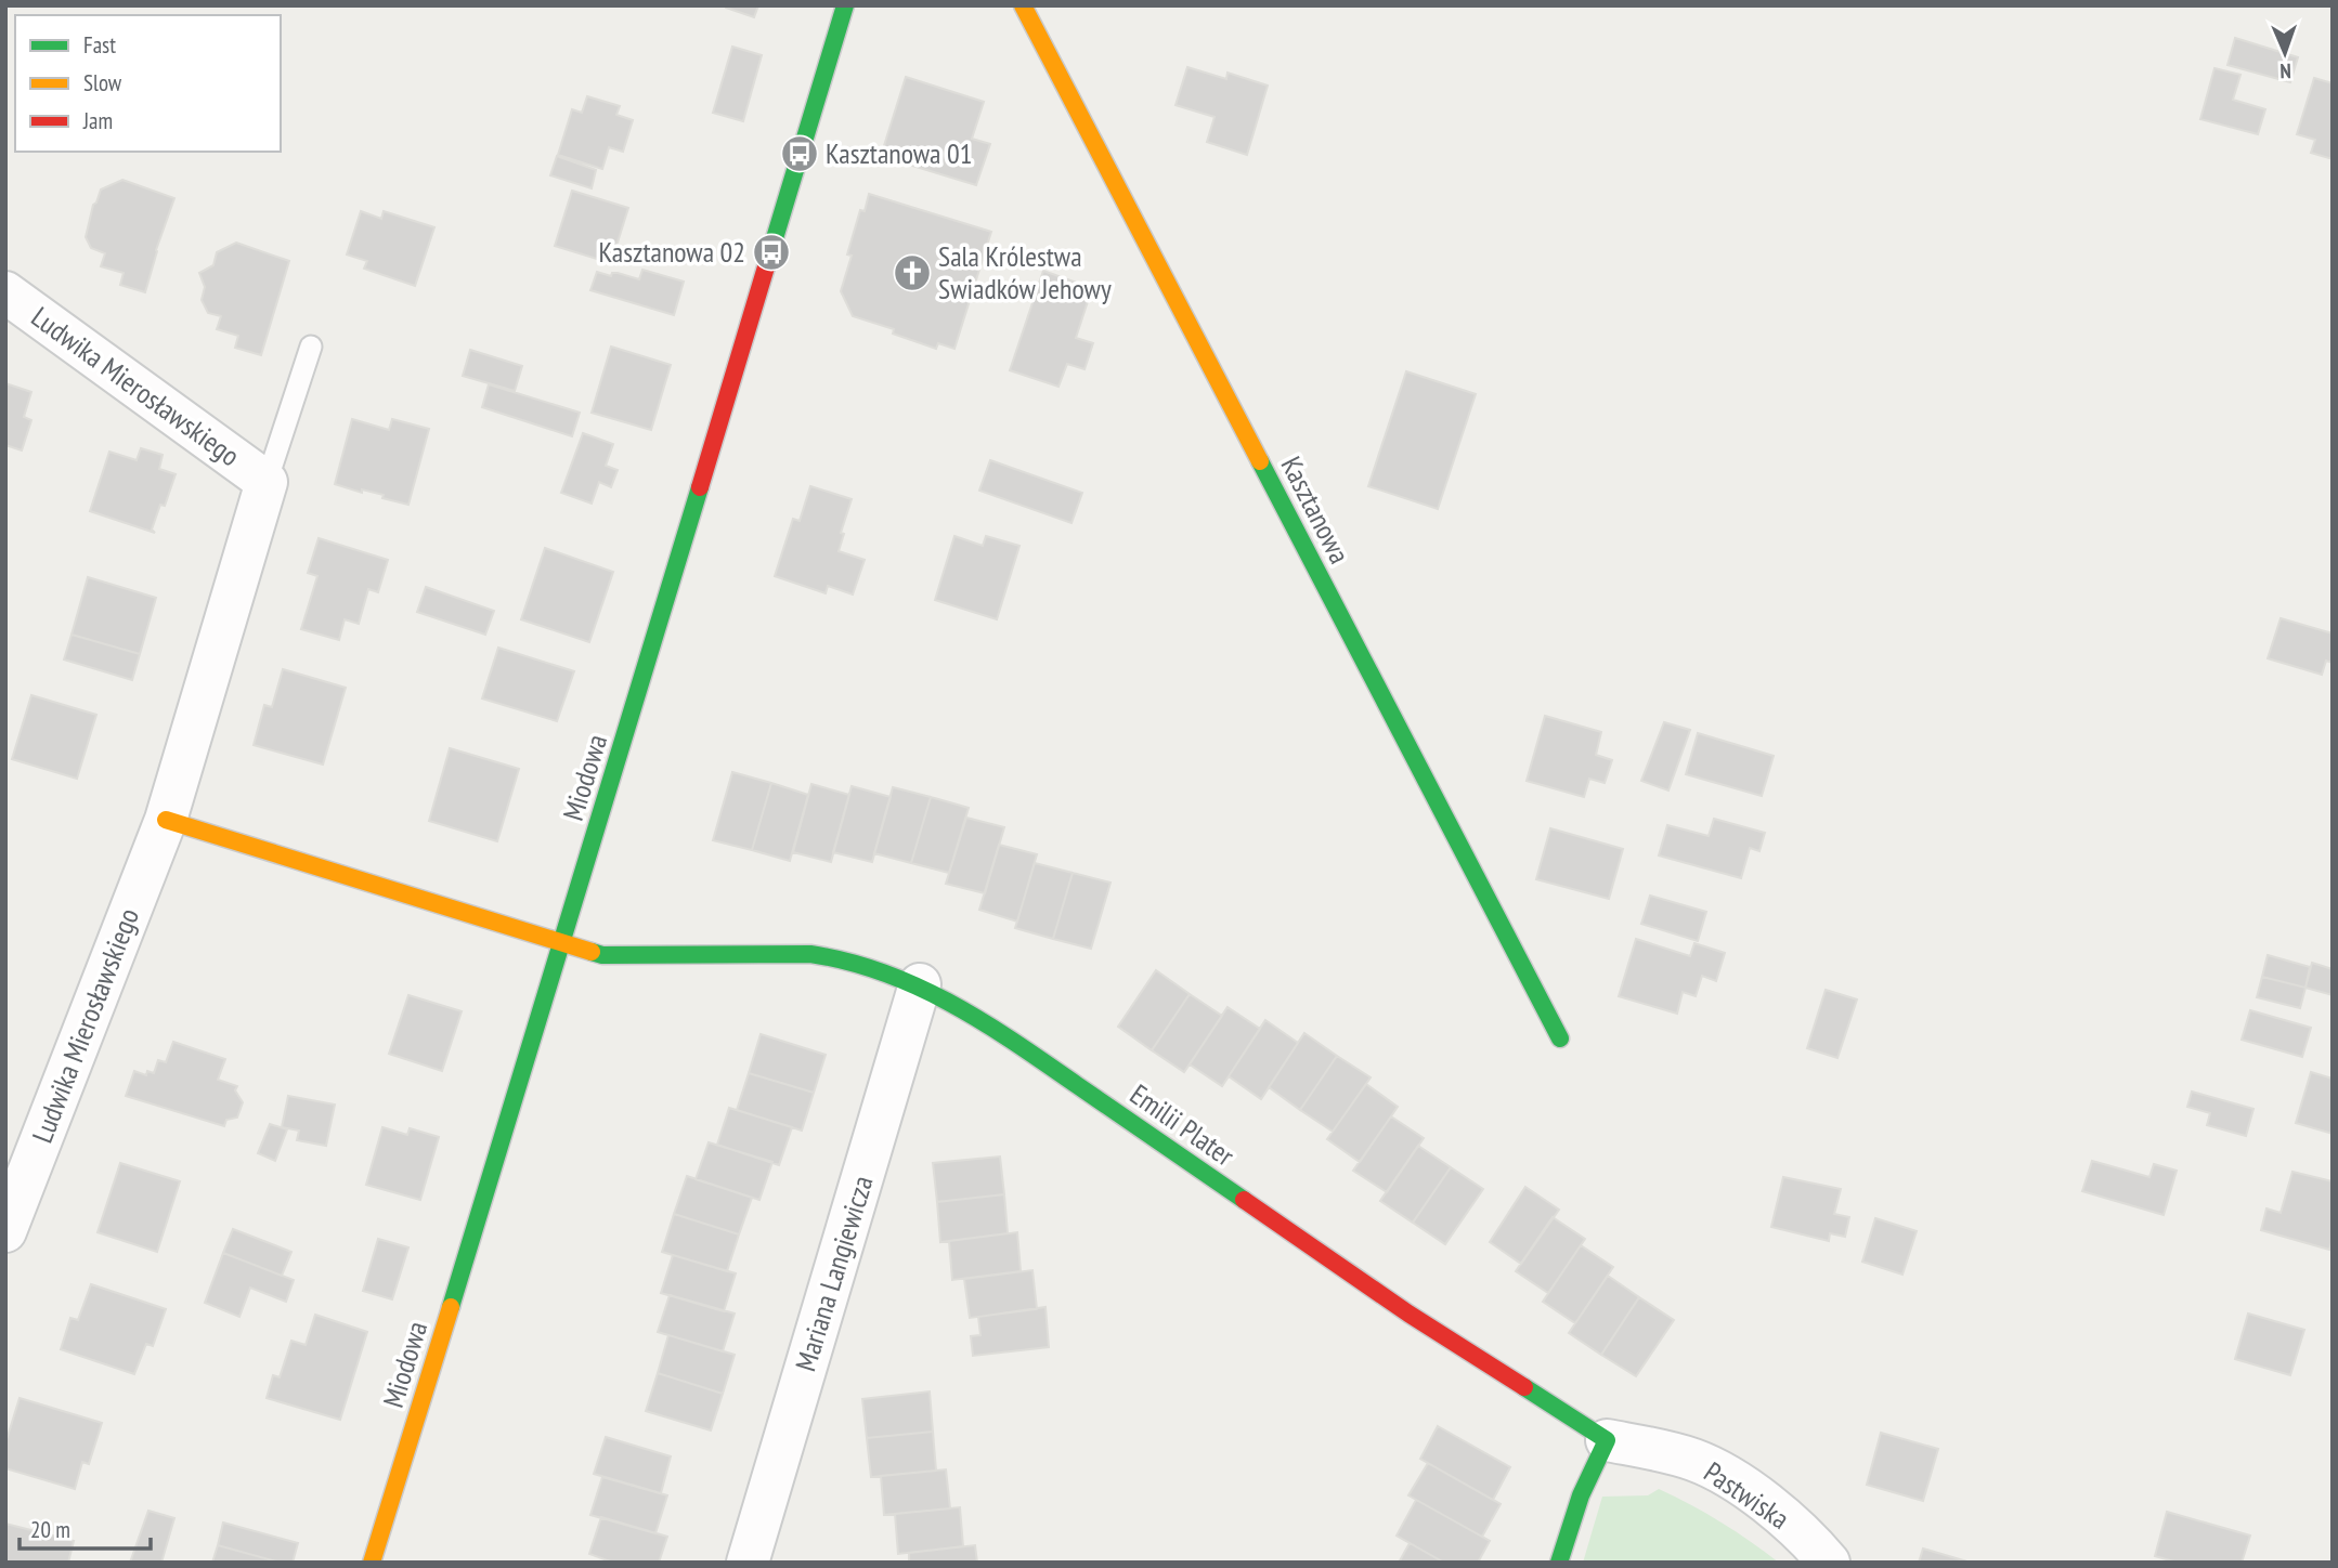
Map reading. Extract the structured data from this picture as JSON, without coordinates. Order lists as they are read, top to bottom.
{
  "streets": {
    "street": [
      "Ludwika Mierosławskiego",
      "Kasztanowa",
      "Miodowa",
      "Emilii Plater",
      "Mariana Langiewicza",
      "Pastwiska"
    ]
  },
  "crossings": [
    ["Miodowa", "Emilii Plater"],
    ["Emilii Plater", "Mariana Langiewicza"],
    ["Emilii Plater", "Pastwiska"]
  ],
  "places": {
    "bus stop": ["Kasztanowa 01", "Kasztanowa 02"],
    "church": ["Sala Królestwa Swiadków Jehowy"]
  },
  "legend": ["Fast", "Slow", "Jam"],
  "scale_bar": "20 m",
  "north": "bottom"
}
